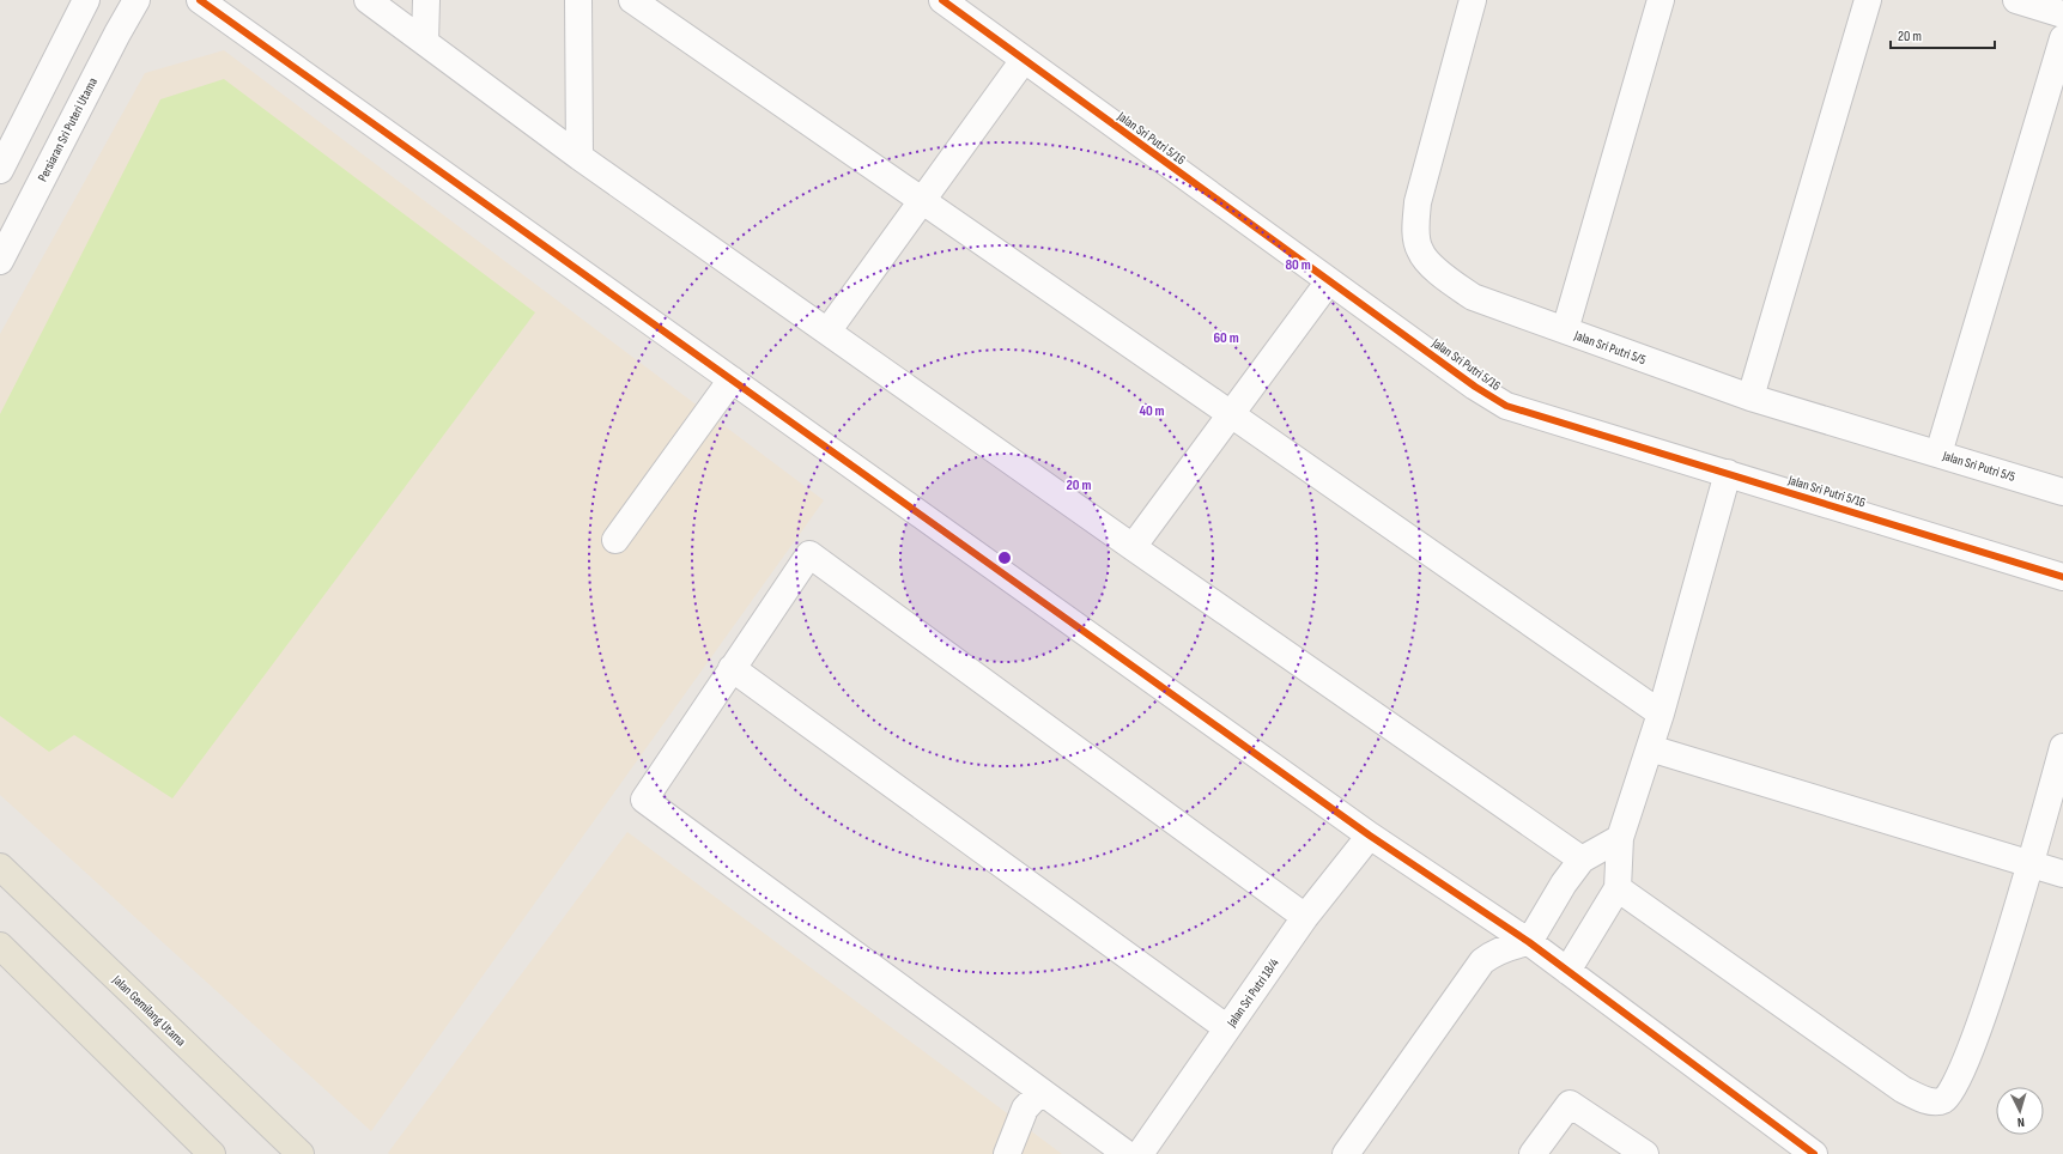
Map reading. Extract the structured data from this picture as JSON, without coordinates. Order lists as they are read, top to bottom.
{
  "streets": {
    "main road": ["Jalan Gemilang Utama"],
    "street": [
      "Persiaran Sri Puteri Utama",
      "Jalan Sri Putri 5/16",
      "Jalan Sri Putri 5/5",
      "Jalan Sri Putri 18/4"
    ]
  },
  "scale_bar": "20 m",
  "north": "bottom",
  "rings": [
    "80 m",
    "60 m",
    "40 m",
    "20 m"
  ]
}
